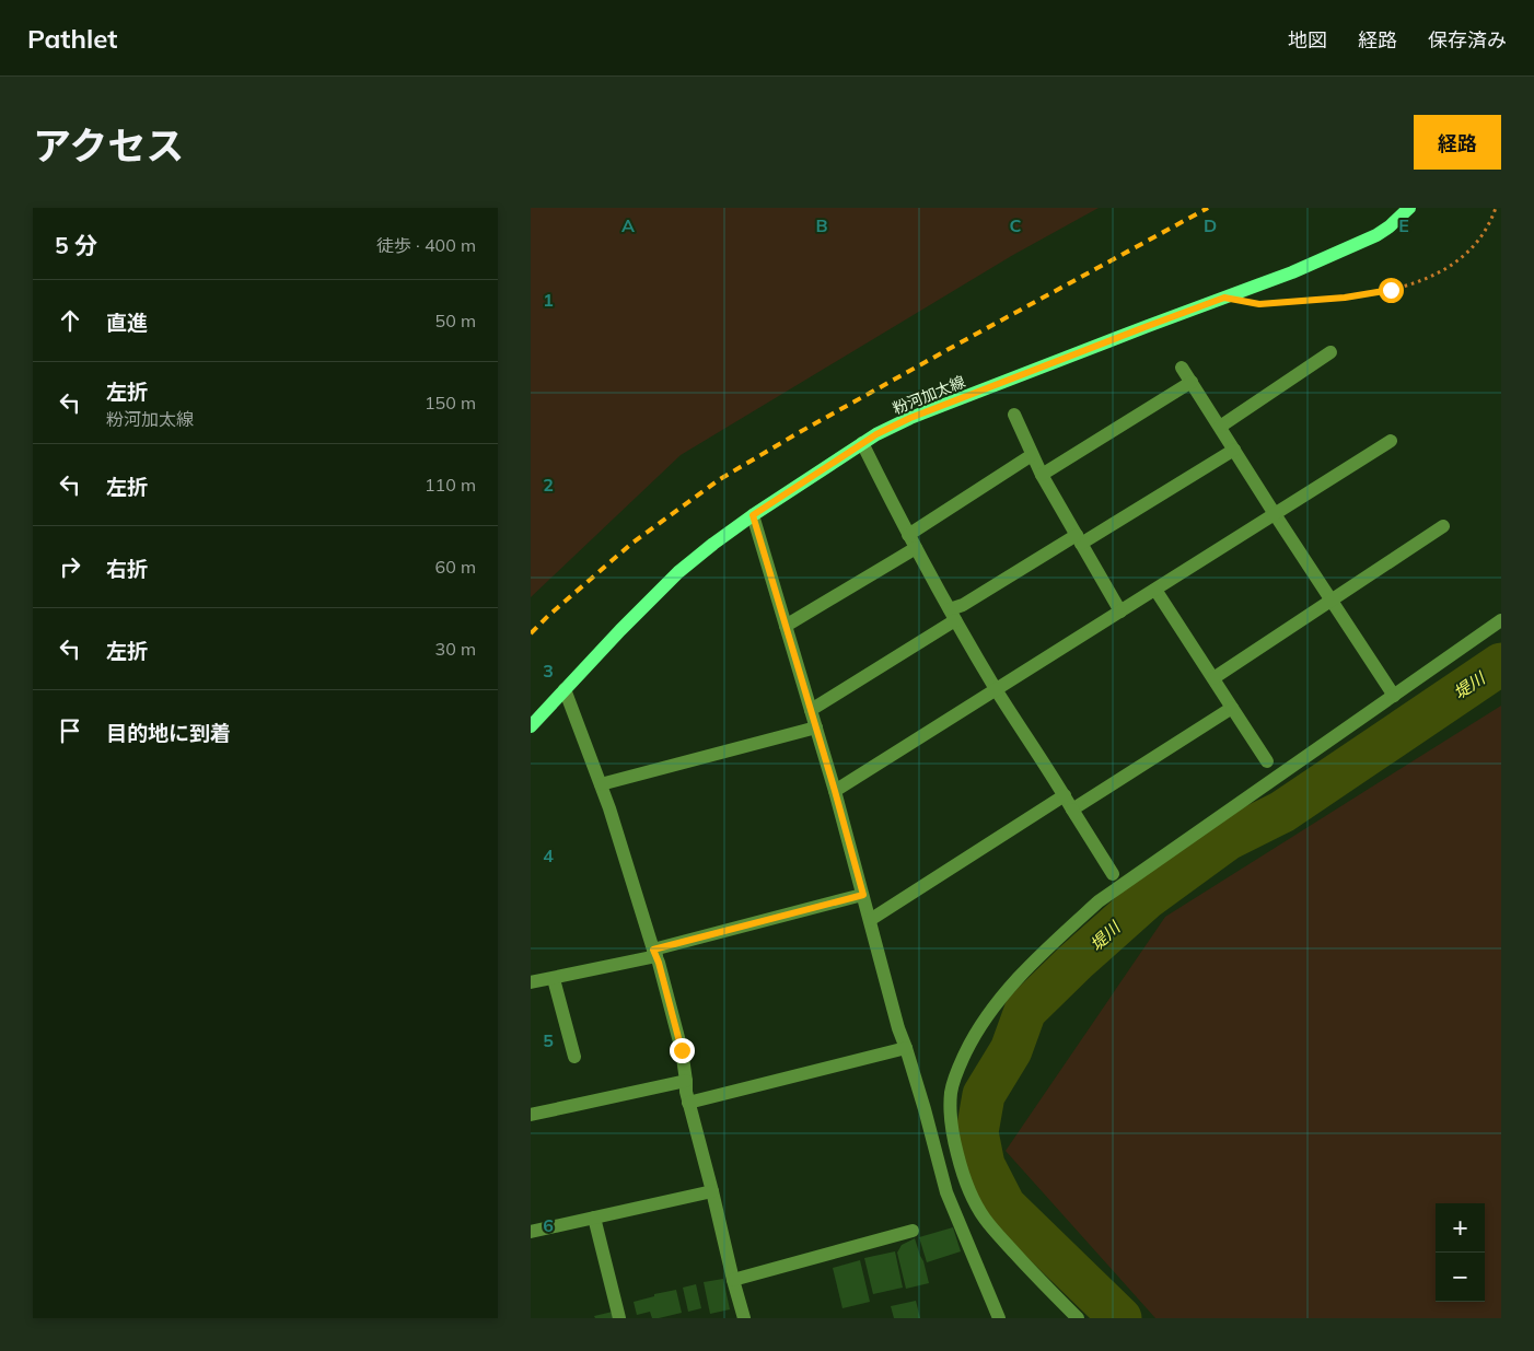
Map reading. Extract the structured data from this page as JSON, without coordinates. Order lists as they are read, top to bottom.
{
  "streets": {
    "main road": ["粉河加太線"]
  },
  "water": ["堤川"],
  "page": {
    "header": "Pathlet",
    "nav": ["地図", "経路", "保存済み"],
    "title": "アクセス",
    "buttons": "経路",
    "heading": ["5 分", "徒歩 · 400 m"],
    "list": [
      ["直進", "50 m"],
      ["左折", "粉河加太線", "150 m"],
      ["左折", "110 m"],
      ["右折", "60 m"],
      ["左折", "30 m"],
      "目的地に到着"
    ],
    "map_buttons": ["+", "−"]
  },
  "grid": {
    "columns": [
      "A",
      "B",
      "C",
      "D",
      "E"
    ],
    "rows": [
      "1",
      "2",
      "3",
      "4",
      "5",
      "6"
    ]
  }
}
